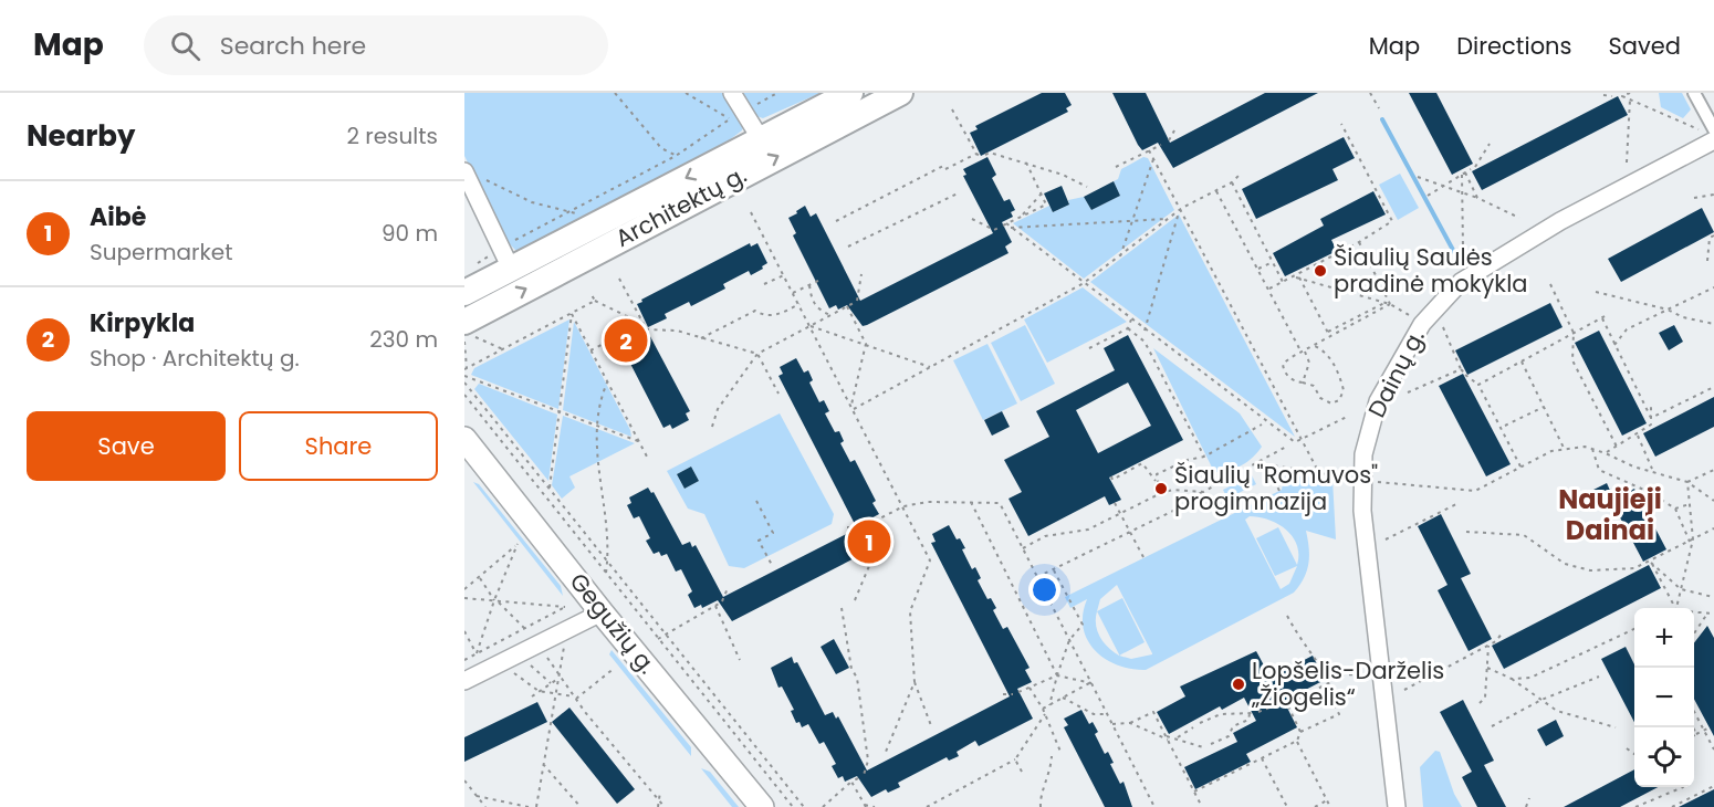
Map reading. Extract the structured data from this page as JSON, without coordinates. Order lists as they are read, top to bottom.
{
  "streets": {
    "main road": ["Architektų g.", "Gegužių g."],
    "street": ["Dainų g."]
  },
  "districts": ["Naujieji Dainai"],
  "places": ["Šiaulių Saulės pradinė mokykla", "Šiaulių \"Romuvos\" progimnazija", "Lopšelis-Darželis „Žiogelis“"],
  "page": {
    "header": "Map",
    "search": "Search here",
    "nav": ["Map", "Directions", "Saved"],
    "heading": ["Nearby", "2 results"],
    "list": [
      {
        "mark": "1",
        "name": "Aibė",
        "note": "Supermarket",
        "value": "90 m"
      },
      {
        "mark": "2",
        "name": "Kirpykla",
        "note": "Shop · Architektų g.",
        "value": "230 m"
      }
    ],
    "pins": ["2", "1"],
    "buttons": ["Save", "Share"],
    "map_buttons": ["+", "−"]
  }
}
